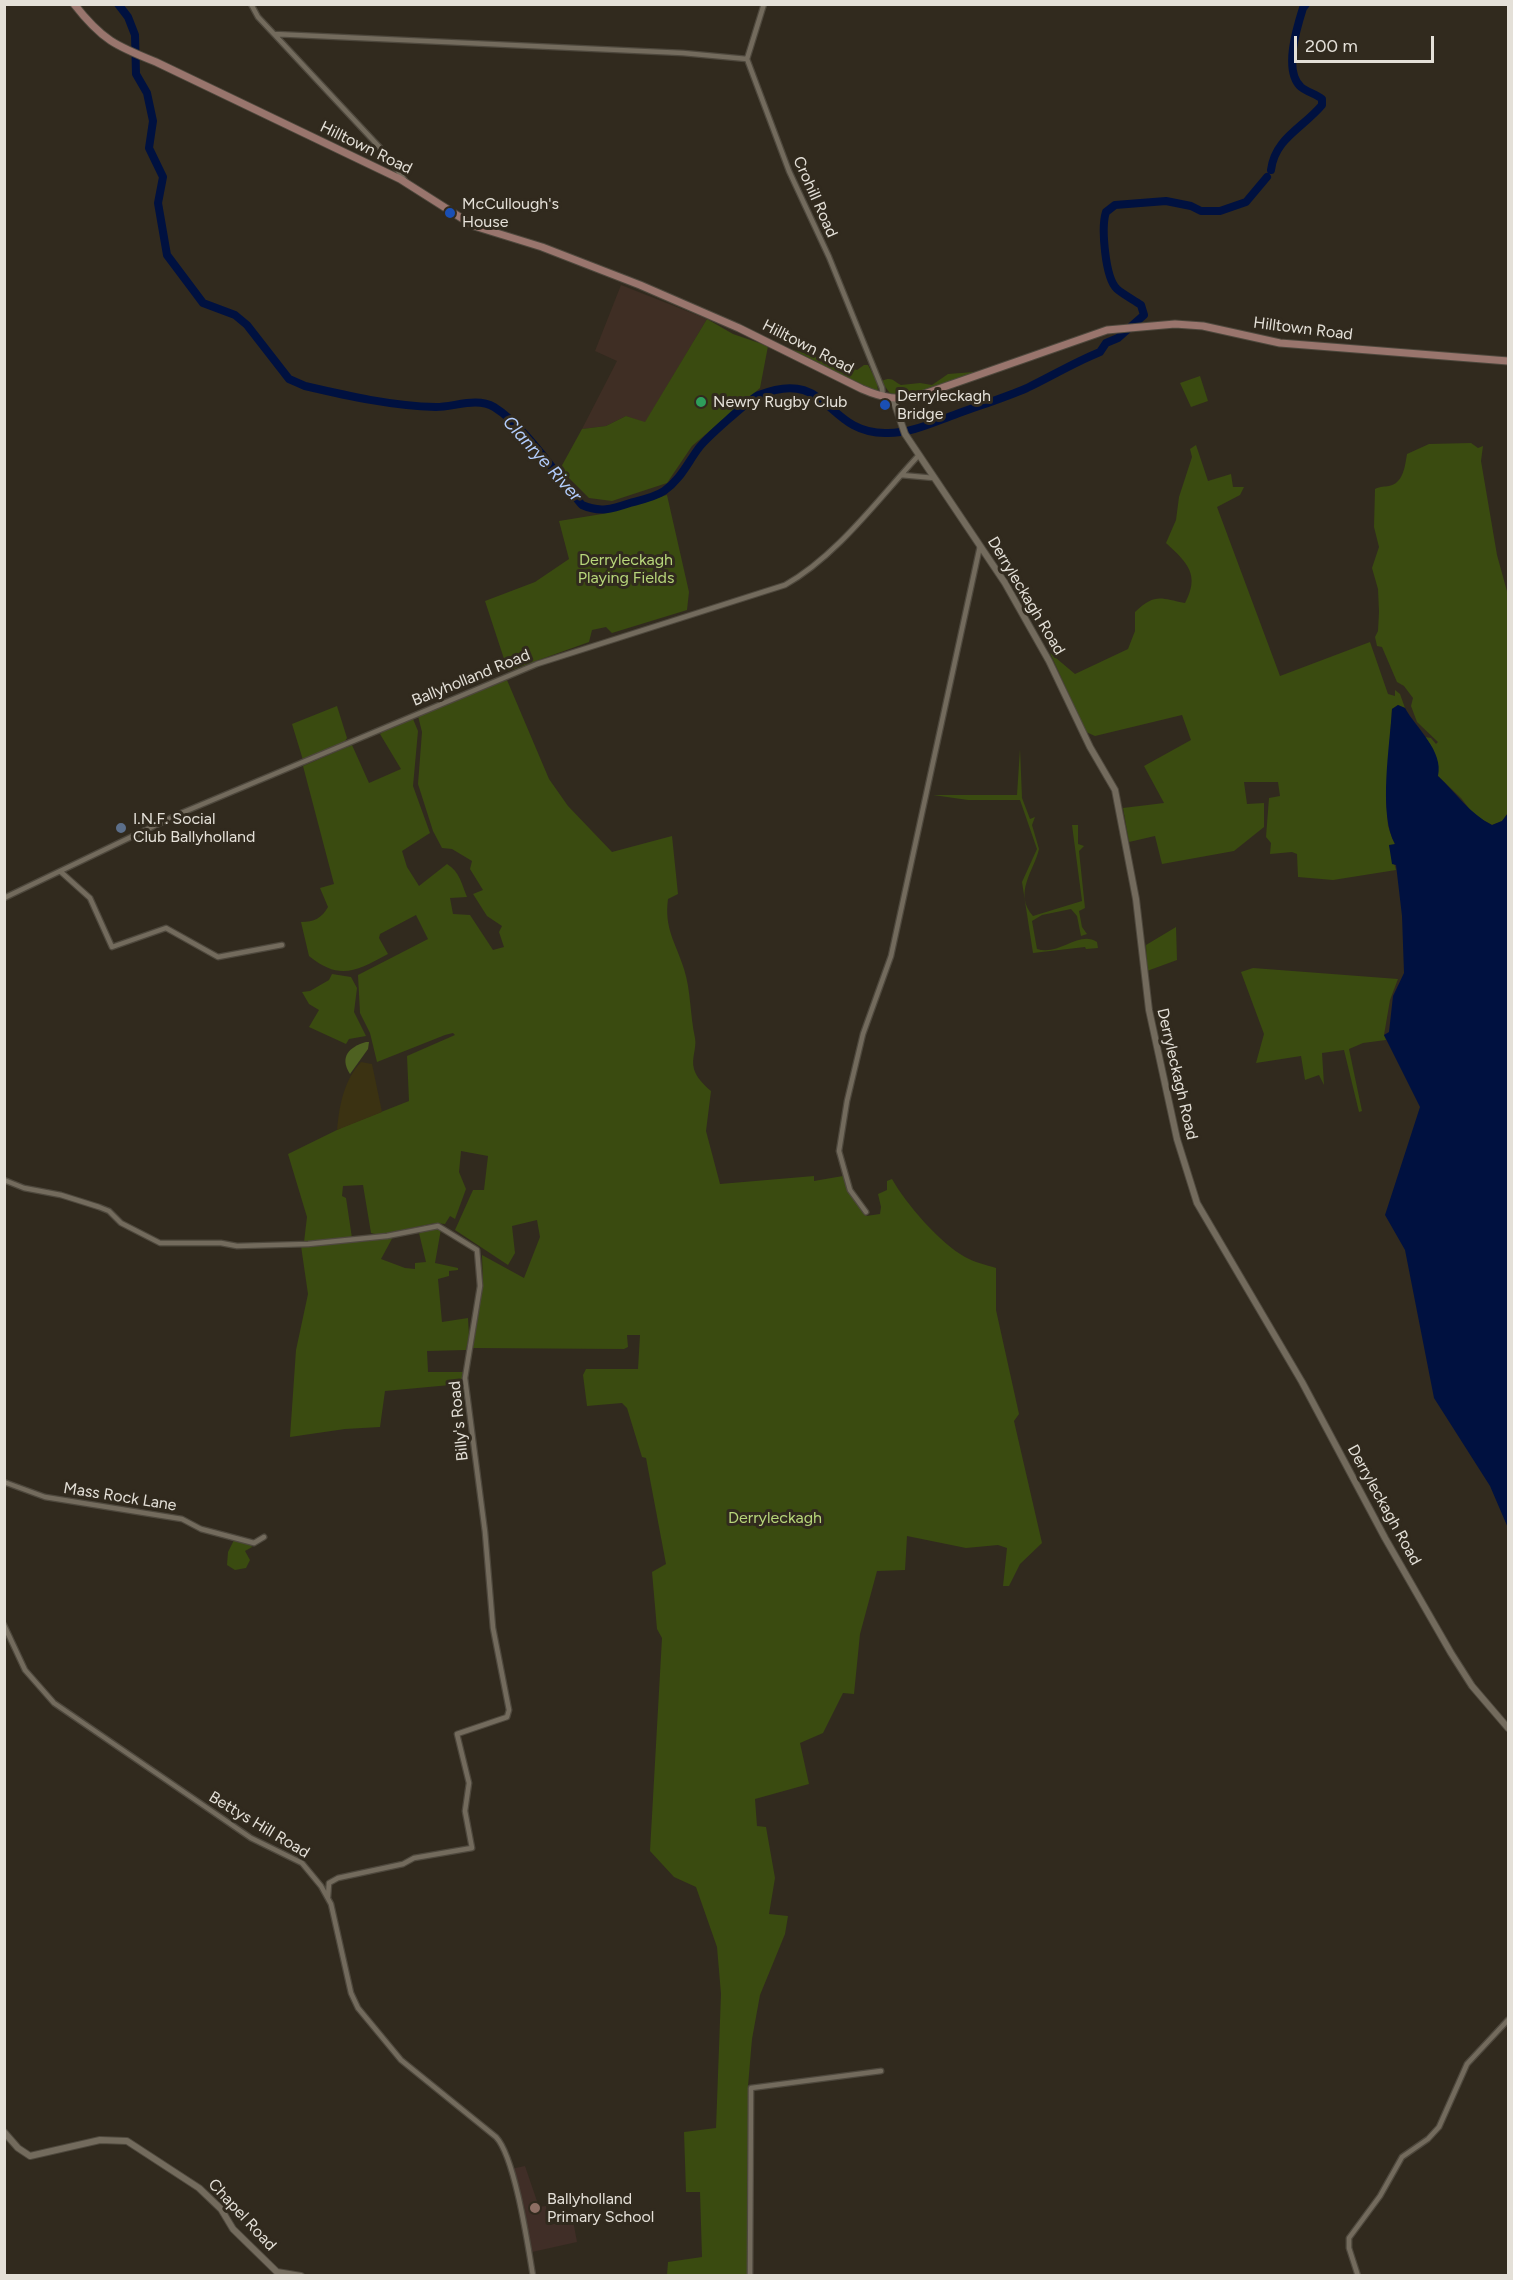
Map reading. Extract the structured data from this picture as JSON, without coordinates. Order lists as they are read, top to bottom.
{
  "streets": {
    "main road": ["Hilltown Road"],
    "street": [
      "Crohill Road",
      "Derryleckagh Road",
      "Ballyholland Road",
      "Billy's Road",
      "Mass Rock Lane",
      "Bettys Hill Road",
      "Chapel Road"
    ]
  },
  "crossings": [
    ["Hilltown Road", "Crohill Road"],
    ["Hilltown Road", "Derryleckagh Road"],
    ["Derryleckagh Road", "Ballyholland Road"],
    ["Billy's Road", "Bettys Hill Road"]
  ],
  "water": ["Clanrye River"],
  "parks": ["Derryleckagh Playing Fields", "Derryleckagh"],
  "places": [
    "McCullough's House",
    "Newry Rugby Club",
    "Derryleckagh Bridge",
    "I.N.F. Social Club Ballyholland",
    "Ballyholland Primary School"
  ],
  "scale_bar": "200 m"
}
